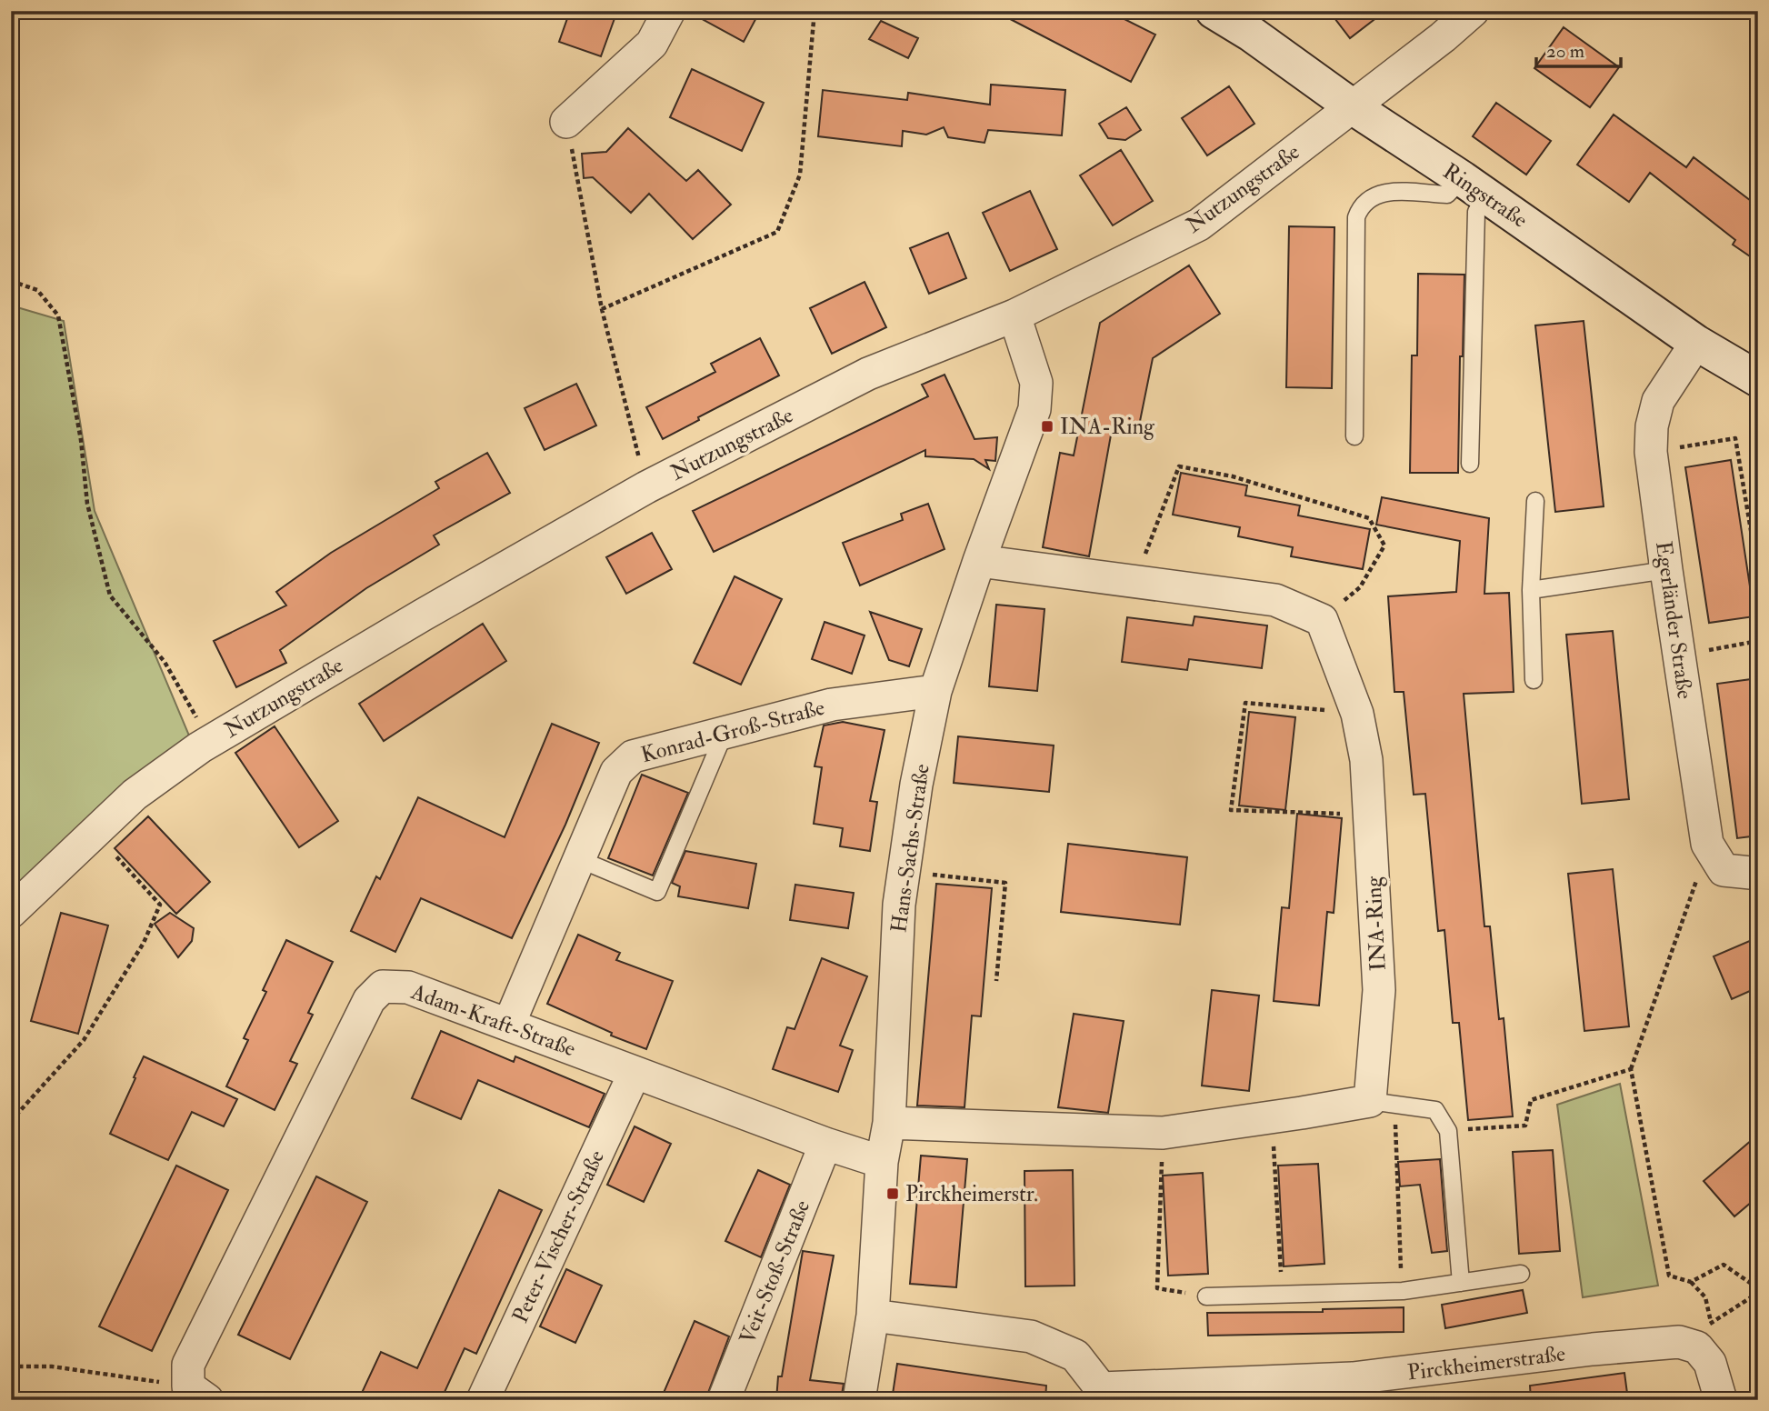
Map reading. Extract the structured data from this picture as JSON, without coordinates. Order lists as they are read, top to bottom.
{
  "streets": {
    "street": [
      "Nutzungstraße",
      "Ringstraße",
      "Egerländer Straße",
      "Konrad-Groß-Straße",
      "Hans-Sachs-Straße",
      "INA-Ring",
      "Adam-Kraft-Straße",
      "Peter-Vischer-Straße",
      "Veit-Stoß-Straße",
      "Pirckheimerstraße"
    ]
  },
  "crossings": [
    ["Nutzungstraße", "Ringstraße"],
    ["Nutzungstraße", "Hans-Sachs-Straße"],
    ["Ringstraße", "Egerländer Straße"],
    ["Konrad-Groß-Straße", "Hans-Sachs-Straße"],
    ["Konrad-Groß-Straße", "Adam-Kraft-Straße"],
    ["Hans-Sachs-Straße", "Adam-Kraft-Straße"],
    ["Hans-Sachs-Straße", "Pirckheimerstraße"],
    ["Adam-Kraft-Straße", "Peter-Vischer-Straße"],
    ["Adam-Kraft-Straße", "Veit-Stoß-Straße"]
  ],
  "places": {
    "transit": ["INA-Ring", "Pirckheimerstr."]
  },
  "scale_bar": "20 m"
}
